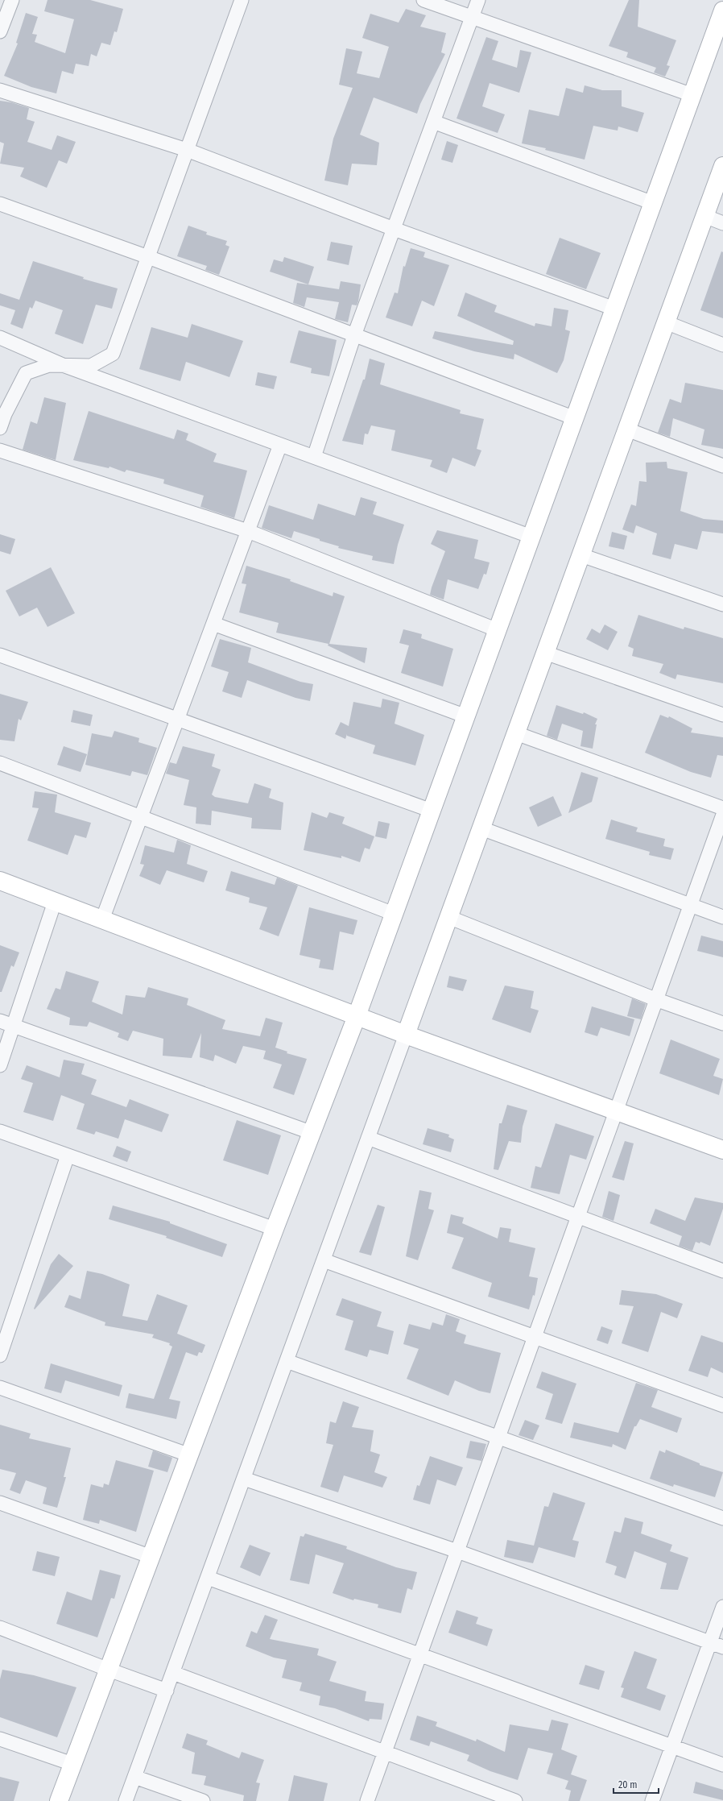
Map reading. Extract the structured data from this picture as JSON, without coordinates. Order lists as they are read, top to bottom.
{
  "scale_bar": "20 m"
}
